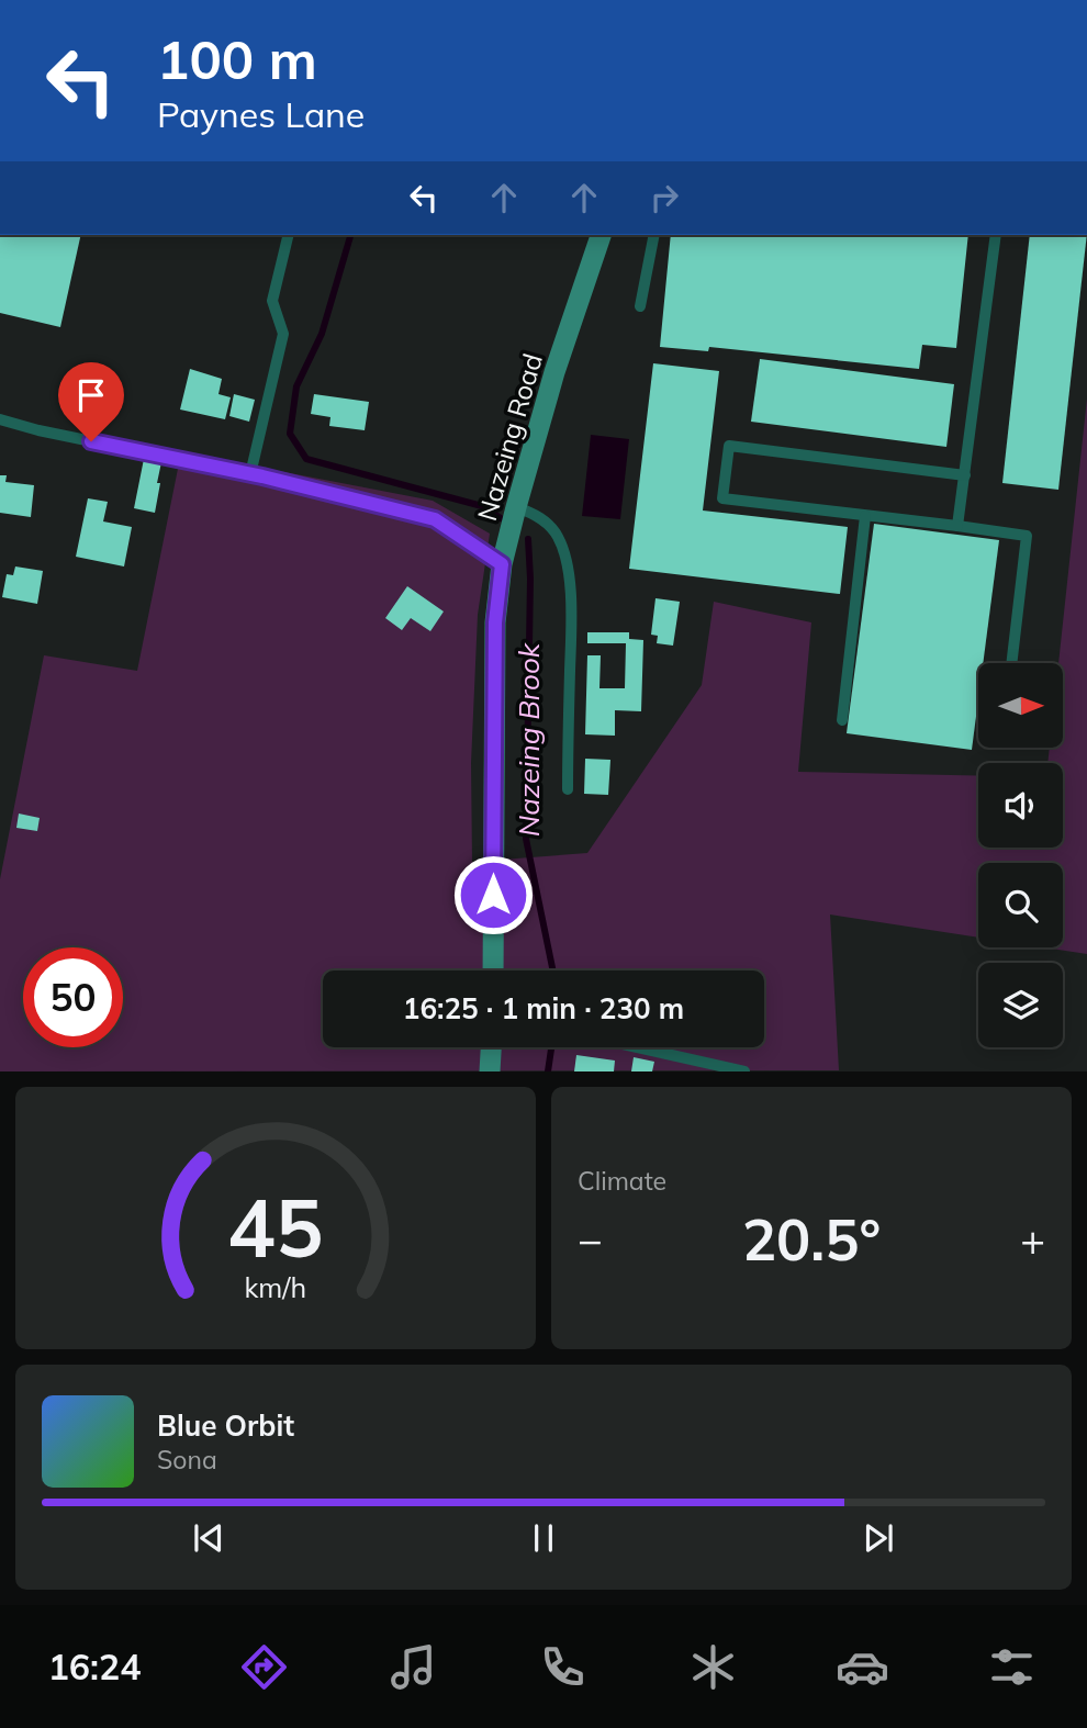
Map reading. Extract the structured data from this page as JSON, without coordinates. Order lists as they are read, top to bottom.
{
  "streets": {
    "main road": ["Nazeing Road"]
  },
  "water": ["Nazeing Brook"],
  "north": "right",
  "page": {
    "turn": ["100 m", "Paynes Lane"],
    "limit": "50",
    "trip": "16:25 · 1 min · 230 m",
    "tile": "Climate",
    "heat": ["−", "20.5°", "+"],
    "song": ["Blue Orbit", "Sona"],
    "tabs": "16:24",
    "gauge": ["45", "km/h"]
  }
}
